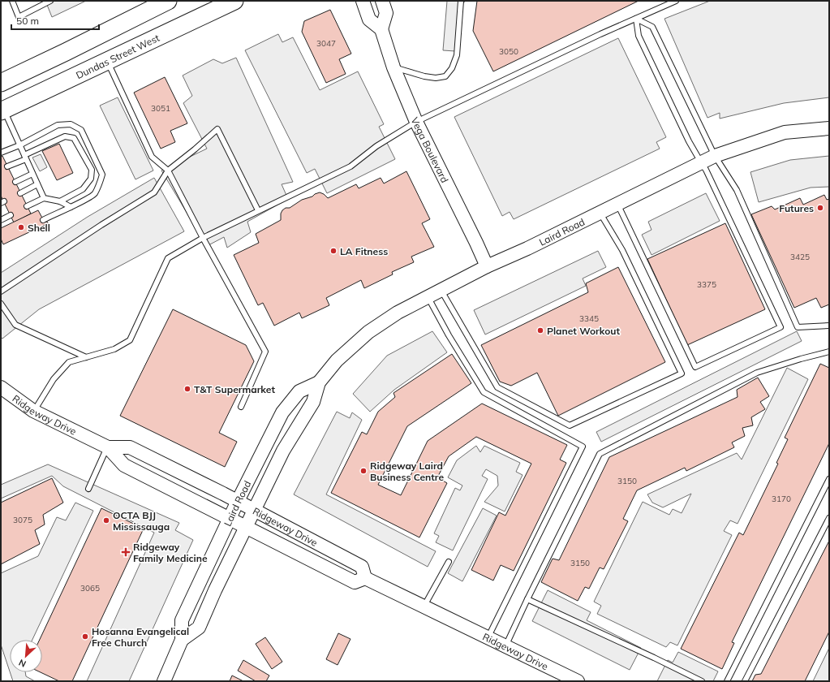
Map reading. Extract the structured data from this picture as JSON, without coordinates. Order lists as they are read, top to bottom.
{
  "streets": {
    "main road": ["Dundas Street West"],
    "street": ["Vega Boulevard", "Laird Road", "Ridgeway Drive"]
  },
  "crossings": [
    ["Vega Boulevard", "Laird Road"],
    ["Laird Road", "Ridgeway Drive"]
  ],
  "places": {
    "other": [
      "Futures",
      "Shell",
      "LA Fitness",
      "Planet Workout",
      "T&T Supermarket",
      "Ridgeway Laird Business Centre",
      "OCTA BJJ Mississauga",
      "Hosanna Evangelical Free Church"
    ],
    "health": ["Ridgeway Family Medicine"]
  },
  "house_numbers": [
    "3047",
    "3050",
    "3051",
    "3425",
    "3375",
    "3345",
    "3150",
    "3170",
    "3075",
    "3150",
    "3065"
  ],
  "scale_bar": "50 m",
  "north": "bottom left"
}
